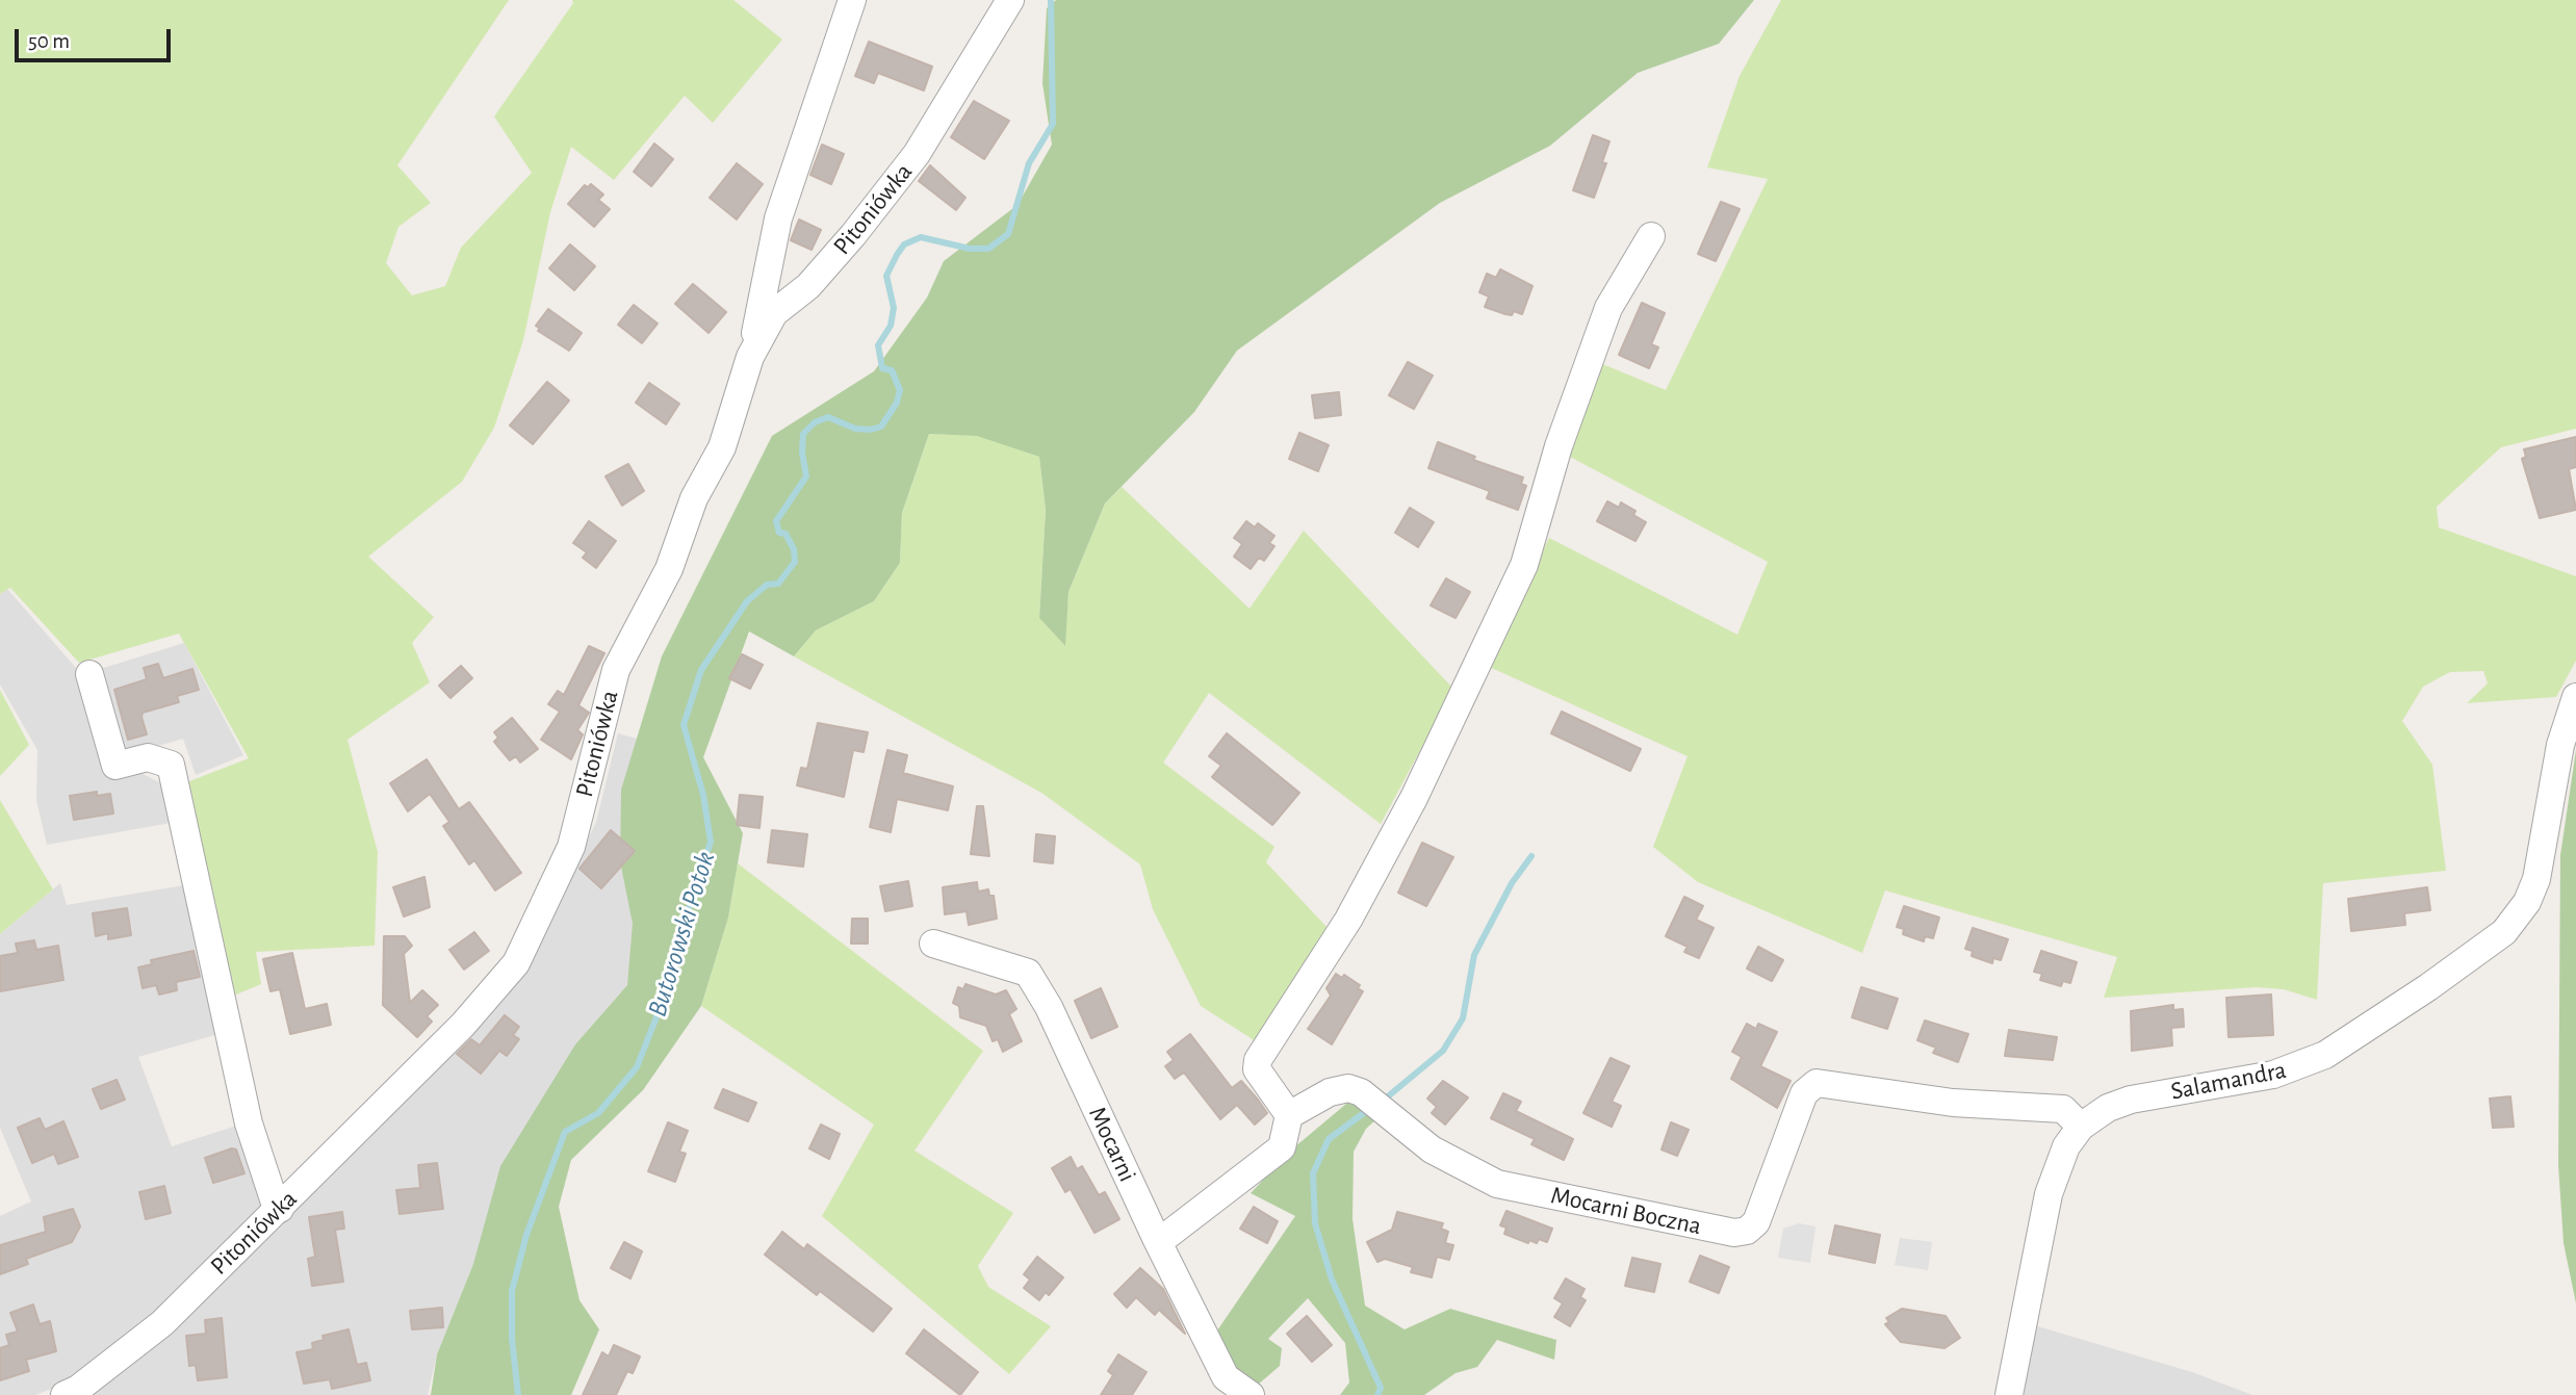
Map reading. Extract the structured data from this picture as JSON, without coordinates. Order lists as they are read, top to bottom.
{
  "streets": {
    "street": [
      "Pitoniówka",
      "Salamandra",
      "Mocarni",
      "Mocarni Boczna"
    ]
  },
  "crossings": [
    ["Salamandra", "Mocarni Boczna"]
  ],
  "water": ["Butorowski Potok"],
  "scale_bar": "50 m"
}
